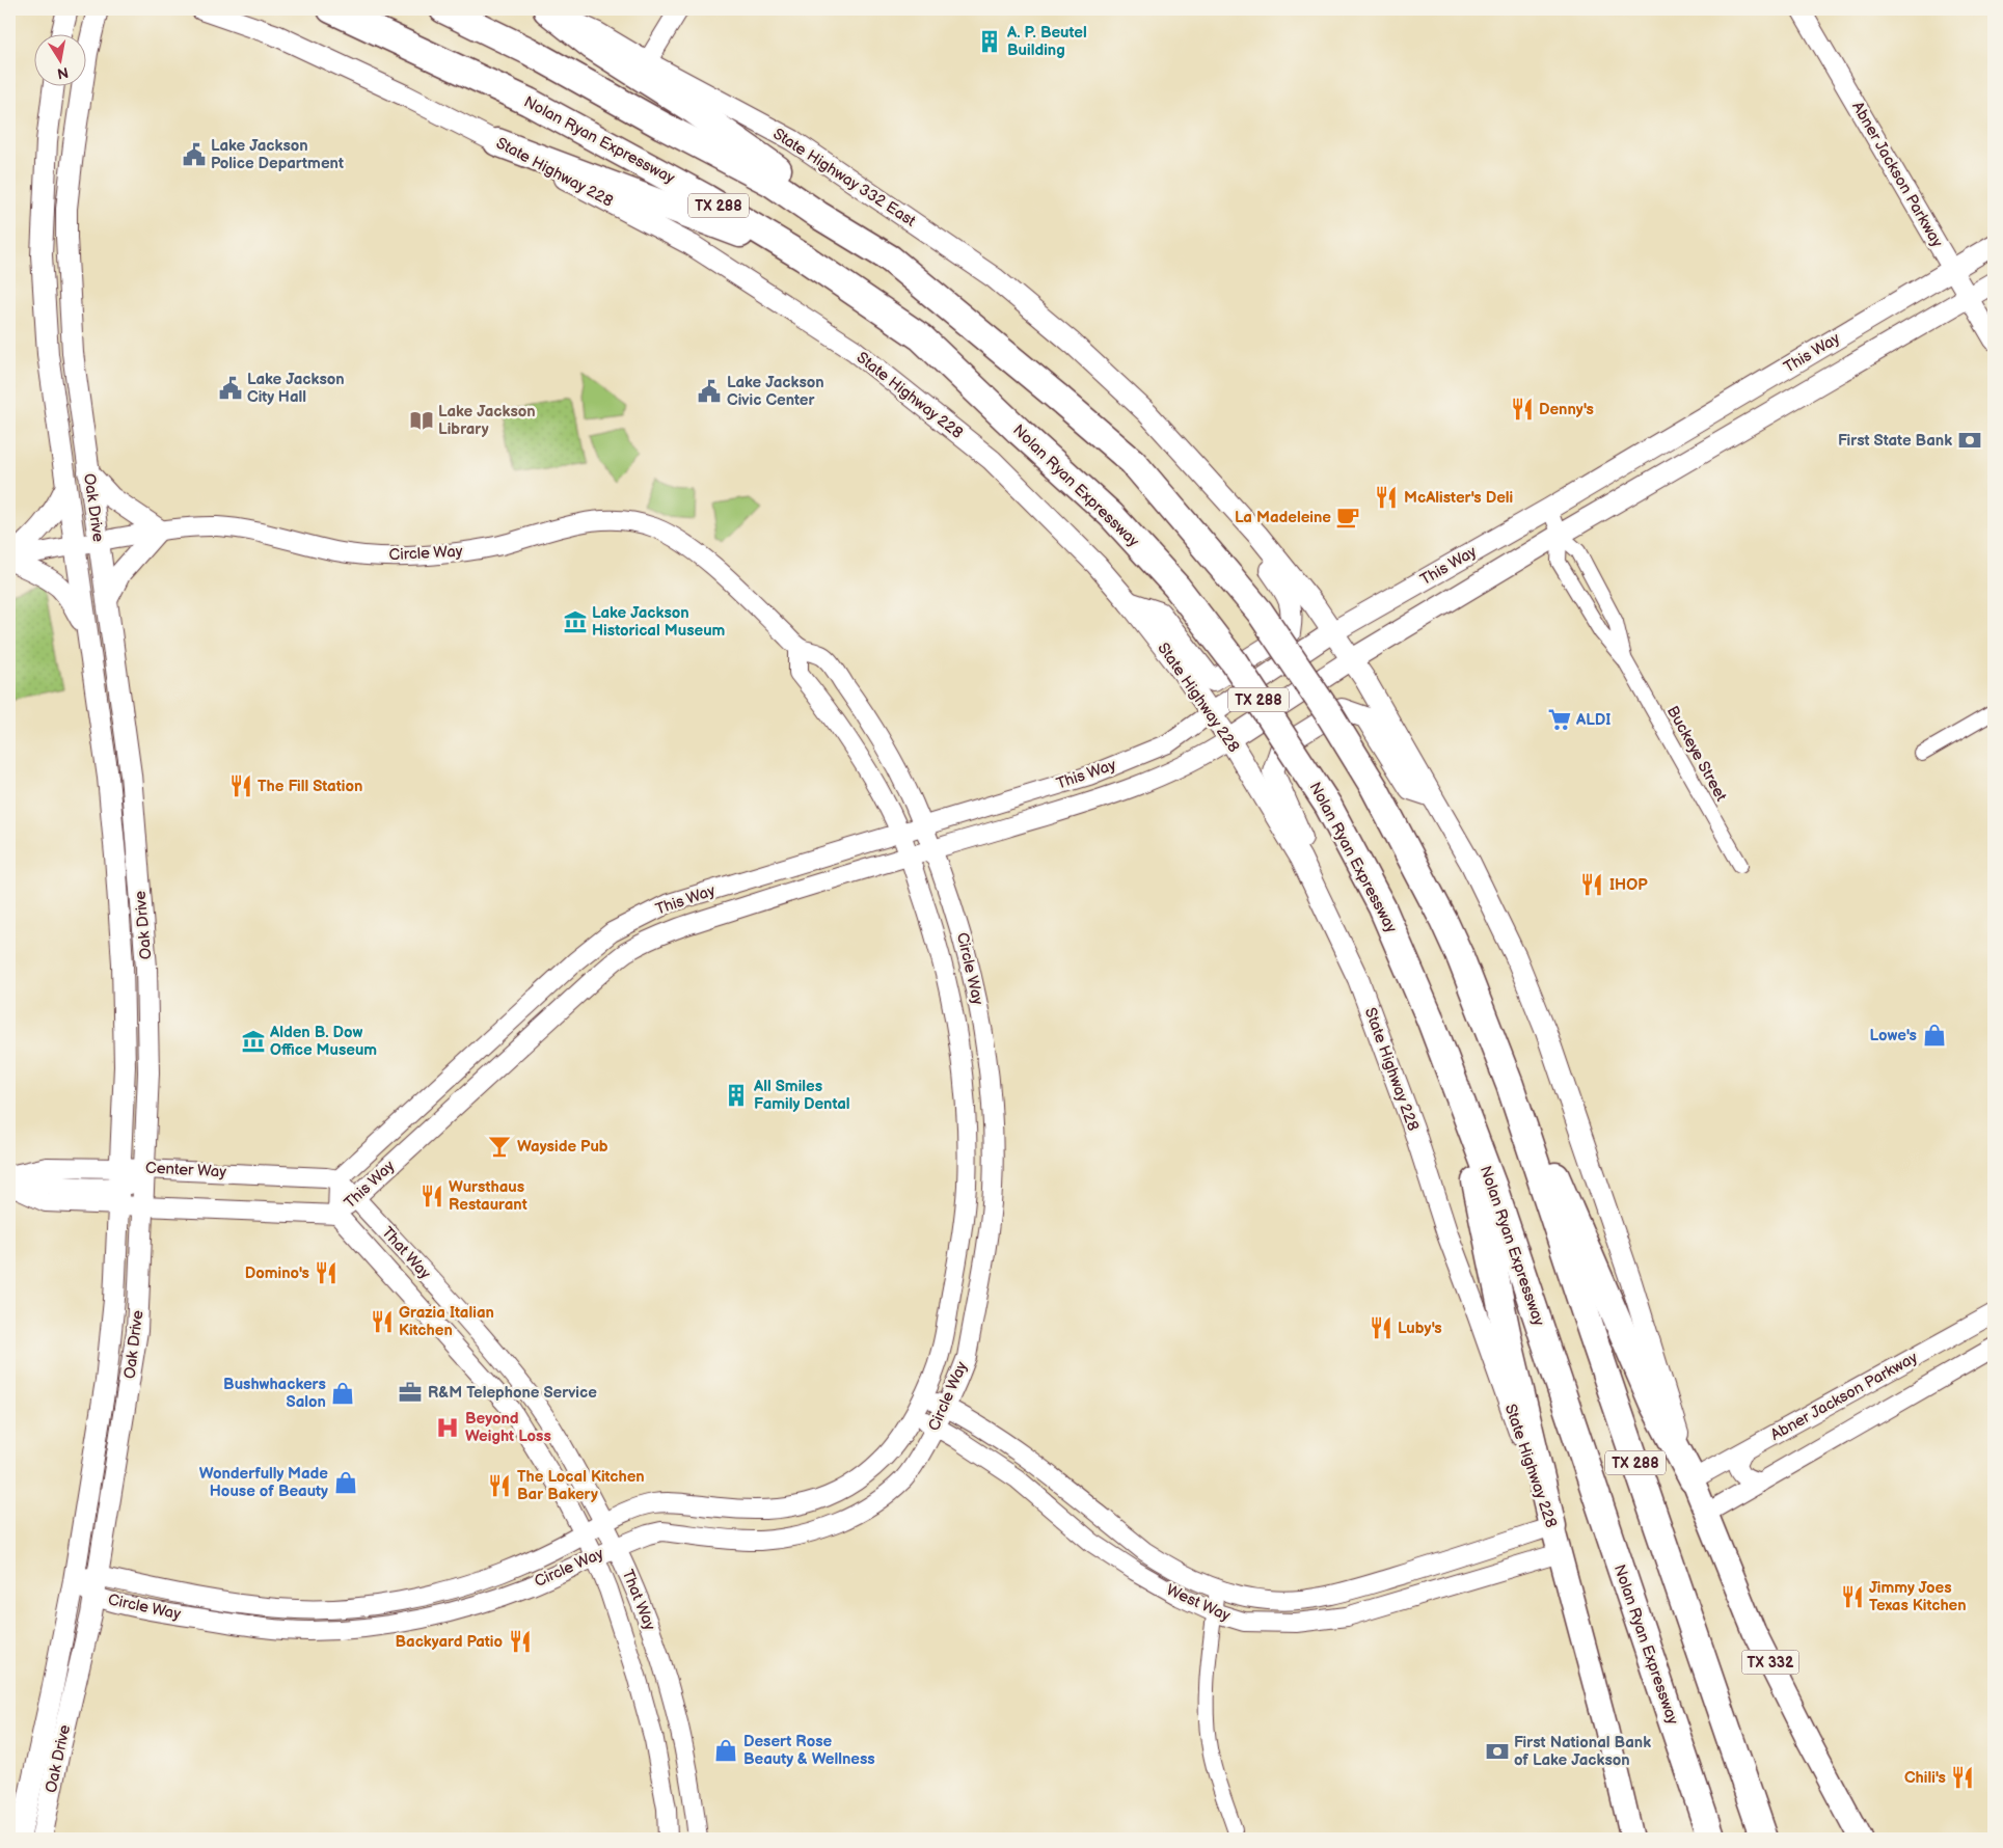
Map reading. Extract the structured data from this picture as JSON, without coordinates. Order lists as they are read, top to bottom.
{
  "streets": {
    "highway": ["Nolan Ryan Expressway", "TX 288"],
    "main road": [
      "State Highway 228",
      "State Highway 332 East",
      "This Way",
      "Oak Drive",
      "TX 332"
    ],
    "street": [
      "Abner Jackson Parkway",
      "Circle Way",
      "Buckeye Street",
      "Center Way",
      "That Way",
      "West Way"
    ]
  },
  "crossings": [
    ["State Highway 228", "This Way"],
    ["State Highway 228", "West Way"],
    ["Abner Jackson Parkway", "This Way"],
    ["Abner Jackson Parkway", "TX 332"],
    ["This Way", "Circle Way"],
    ["This Way", "Buckeye Street"],
    ["This Way", "Center Way"],
    ["This Way", "That Way"],
    ["Oak Drive", "Circle Way"],
    ["Oak Drive", "Center Way"],
    ["Circle Way", "That Way"],
    ["Circle Way", "West Way"],
    ["Center Way", "That Way"]
  ],
  "places": {
    "building": ["A. P. Beutel Building", "All Smiles Family Dental"],
    "public building": ["Lake Jackson Police Department", "Lake Jackson City Hall", "Lake Jackson Civic Center"],
    "restaurant": [
      "Denny's",
      "McAlister's Deli",
      "The Fill Station",
      "IHOP",
      "Wursthaus Restaurant",
      "Domino's",
      "Grazia Italian Kitchen",
      "Luby's",
      "The Local Kitchen Bar Bakery",
      "Jimmy Joes Texas Kitchen",
      "Backyard Patio",
      "Chili's"
    ],
    "library": ["Lake Jackson Library"],
    "bank": ["First State Bank", "First National Bank of Lake Jackson"],
    "cafe": ["La Madeleine"],
    "museum": ["Lake Jackson Historical Museum", "Alden B. Dow Office Museum"],
    "supermarket": ["ALDI"],
    "shop": [
      "Lowe's",
      "Bushwhackers Salon",
      "Wonderfully Made House of Beauty",
      "Desert Rose Beauty & Wellness"
    ],
    "bar": ["Wayside Pub"],
    "office": ["R&M Telephone Service"],
    "hospital": ["Beyond Weight Loss"]
  },
  "north": "bottom"
}
